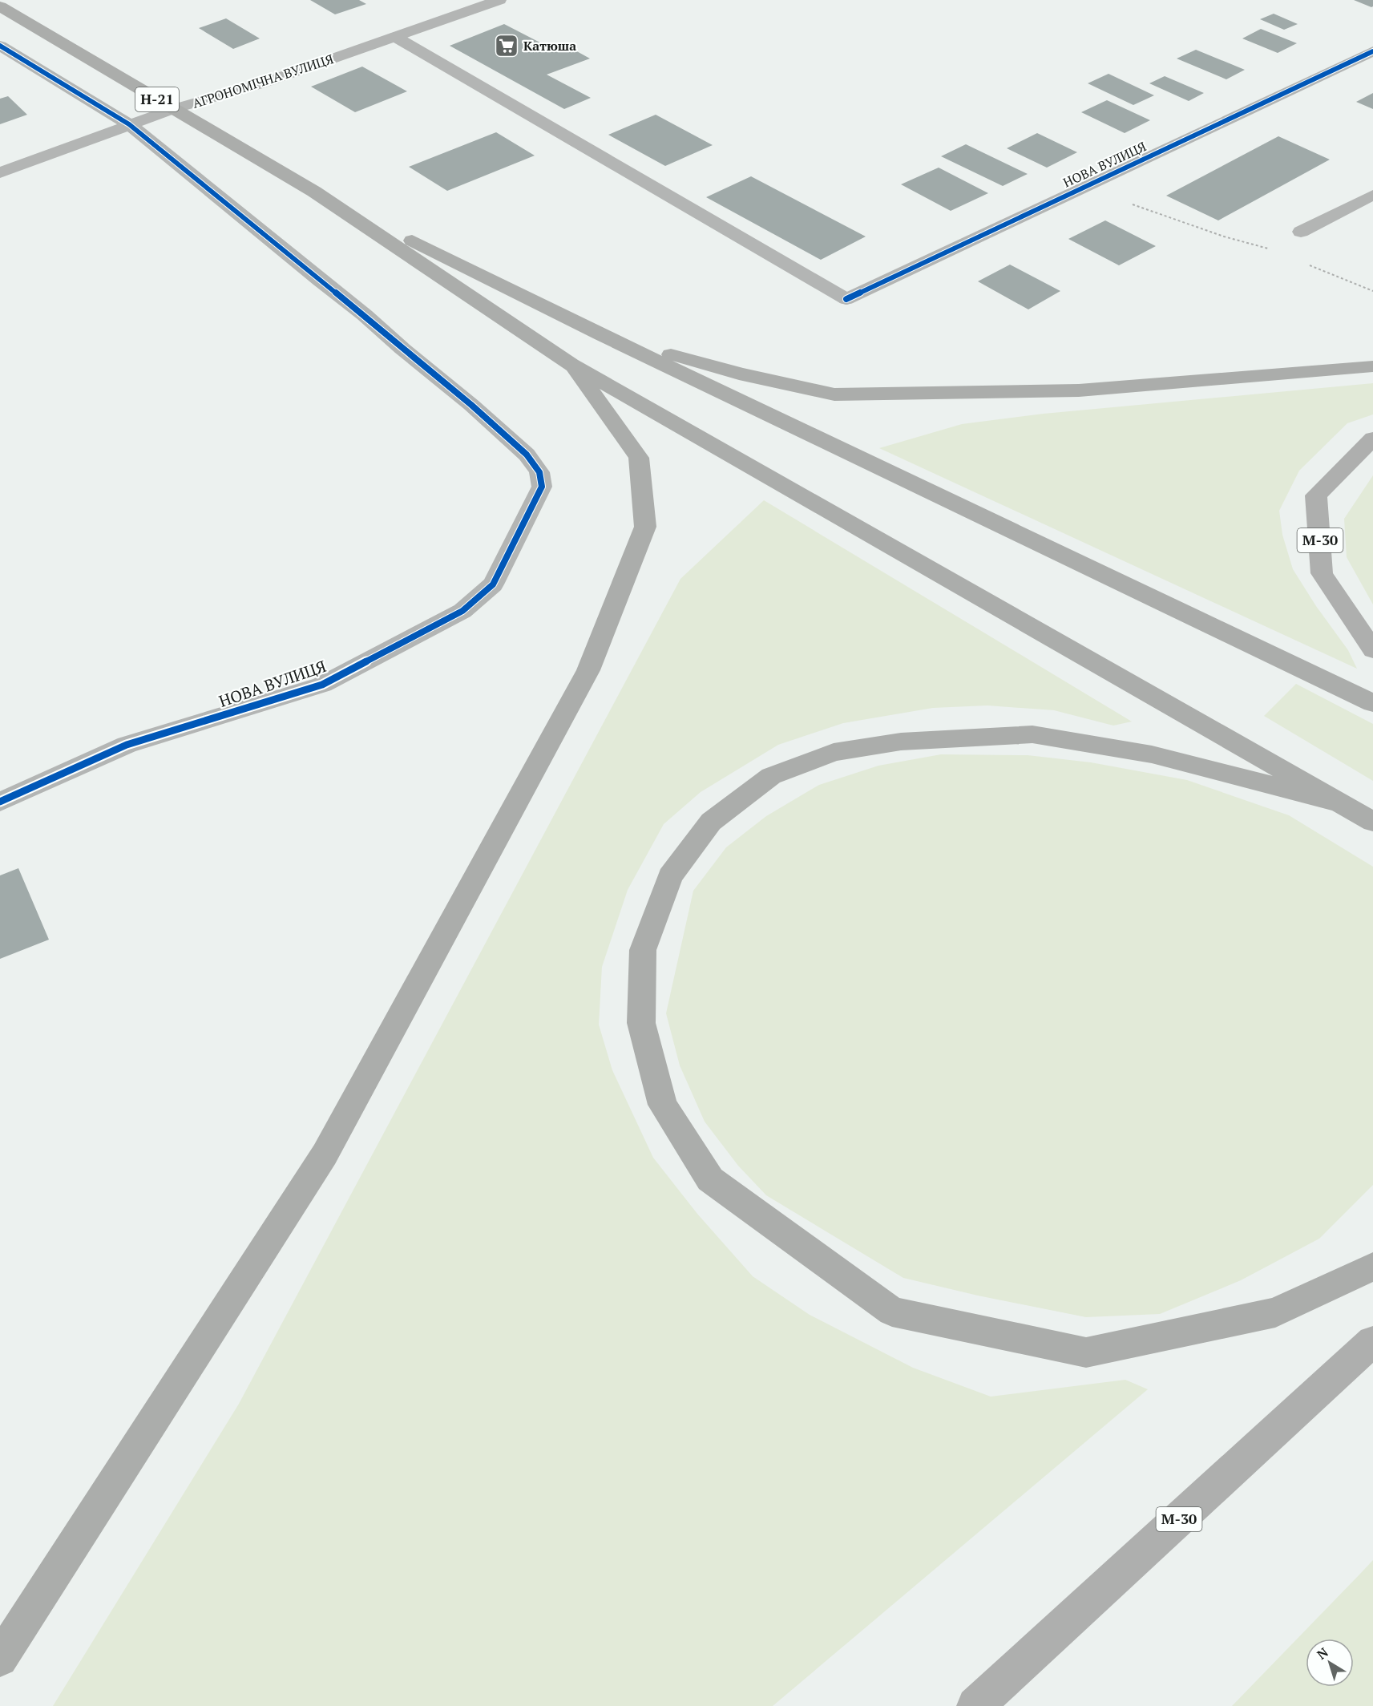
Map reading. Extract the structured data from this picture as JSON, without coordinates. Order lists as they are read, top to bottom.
{
  "streets": {
    "highway": ["М-30"],
    "main road": ["Н-21"],
    "street": ["АГРОНОМІЧНА ВУЛИЦЯ", "НОВА ВУЛИЦЯ"]
  },
  "crossings": [
    ["АГРОНОМІЧНА ВУЛИЦЯ", "Н-21"],
    ["АГРОНОМІЧНА ВУЛИЦЯ", "НОВА ВУЛИЦЯ"]
  ],
  "places": {
    "supermarket": ["Катюша"]
  },
  "north": "top left"
}
